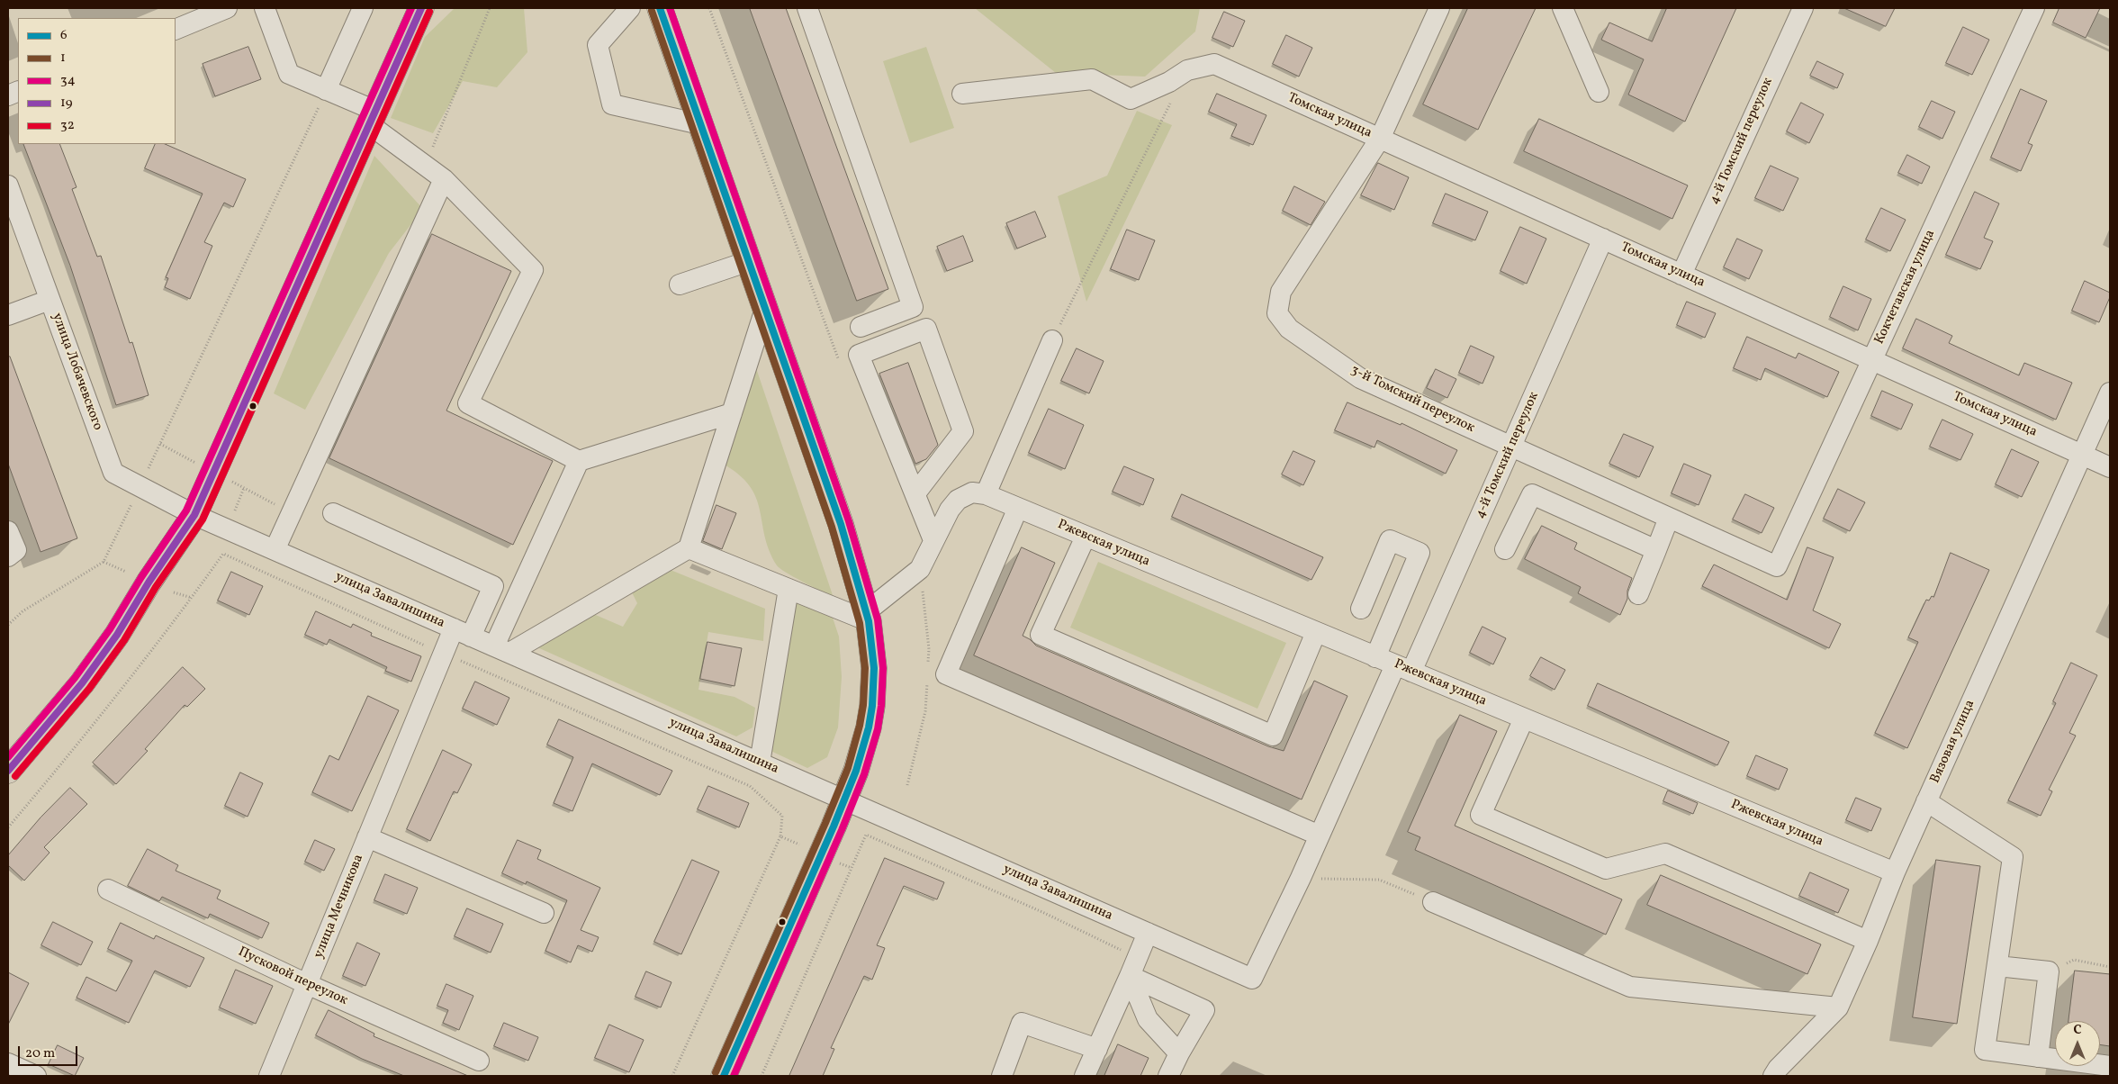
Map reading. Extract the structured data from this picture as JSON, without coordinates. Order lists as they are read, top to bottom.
{
  "streets": {
    "street": [
      "Томская улица",
      "4-й Томский переулок",
      "Кокчетавская улица",
      "улица Лобачевского",
      "3-й Томский переулок",
      "Ржевская улица",
      "улица Завалишина",
      "Вязовая улица",
      "улица Мечникова",
      "Пусковой переулок"
    ]
  },
  "crossings": [
    ["Томская улица", "4-й Томский переулок"],
    ["Томская улица", "Кокчетавская улица"],
    ["Томская улица", "3-й Томский переулок"],
    ["Томская улица", "Вязовая улица"],
    ["4-й Томский переулок", "3-й Томский переулок"],
    ["4-й Томский переулок", "Ржевская улица"],
    ["4-й Томский переулок", "улица Завалишина"],
    ["Кокчетавская улица", "3-й Томский переулок"],
    ["улица Лобачевского", "улица Завалишина"],
    ["Ржевская улица", "Вязовая улица"],
    ["улица Завалишина", "улица Мечникова"],
    ["улица Мечникова", "Пусковой переулок"]
  ],
  "lines": [
    "transit line 6",
    "transit line 34",
    "transit line 19",
    "transit line 1",
    "transit line 32"
  ],
  "legend": [
    "6",
    "1",
    "34",
    "19",
    "32"
  ],
  "scale_bar": "20 m",
  "north": "top"
}
